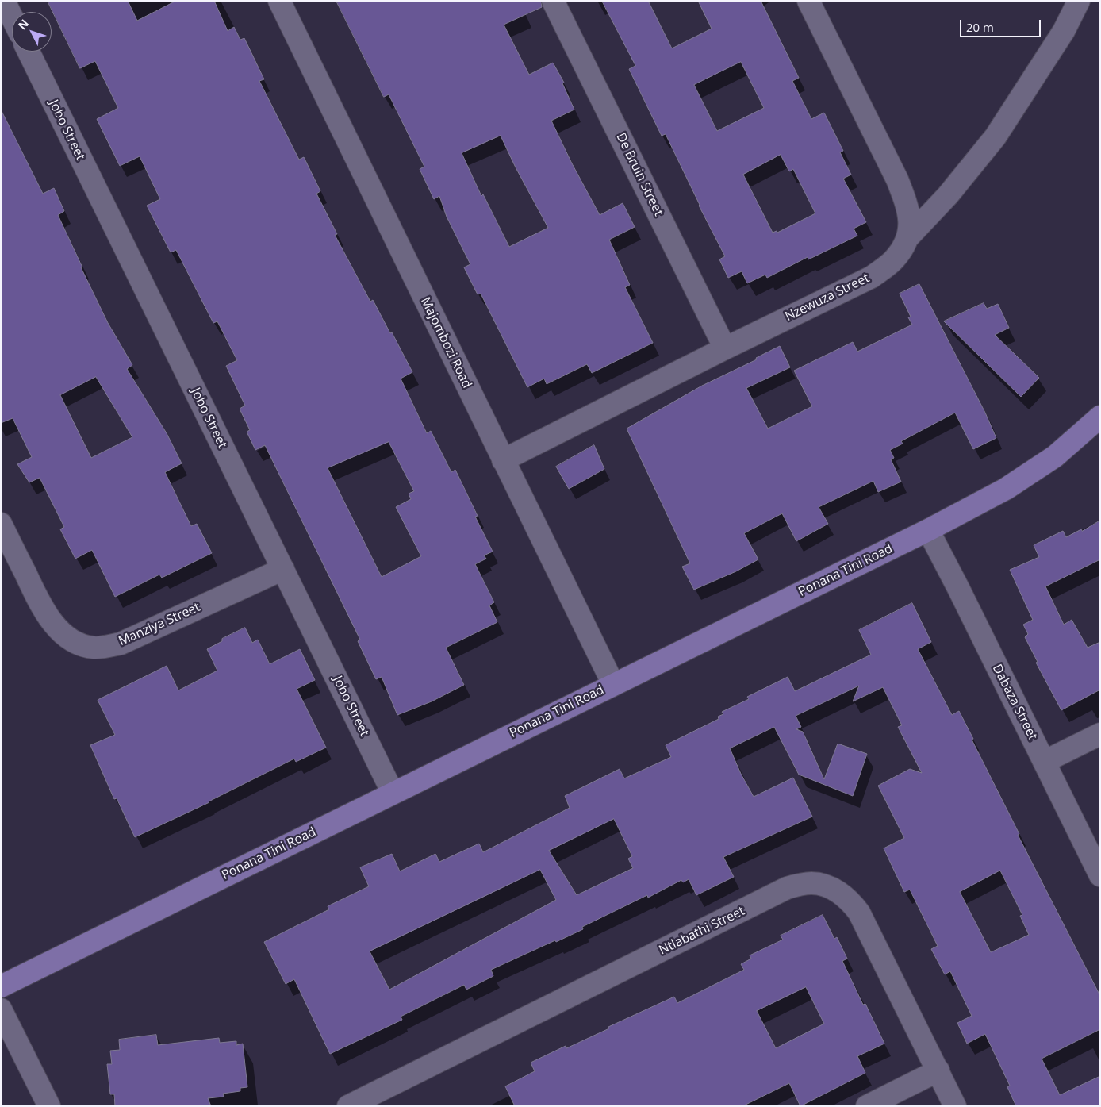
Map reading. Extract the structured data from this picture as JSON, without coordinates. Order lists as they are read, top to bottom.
{
  "streets": {
    "street": [
      "Jobo Street",
      "De Bruin Street",
      "Nzewuza Street",
      "Majombozi Road",
      "Ponana Tini Road",
      "Manziya Street",
      "Dabaza Street",
      "Ntlabathi Street"
    ]
  },
  "crossings": [
    ["Jobo Street", "Ponana Tini Road"],
    ["Jobo Street", "Manziya Street"],
    ["De Bruin Street", "Nzewuza Street"],
    ["Nzewuza Street", "Majombozi Road"],
    ["Majombozi Road", "Ponana Tini Road"],
    ["Ponana Tini Road", "Dabaza Street"]
  ],
  "scale_bar": "20 m",
  "north": "top left"
}
